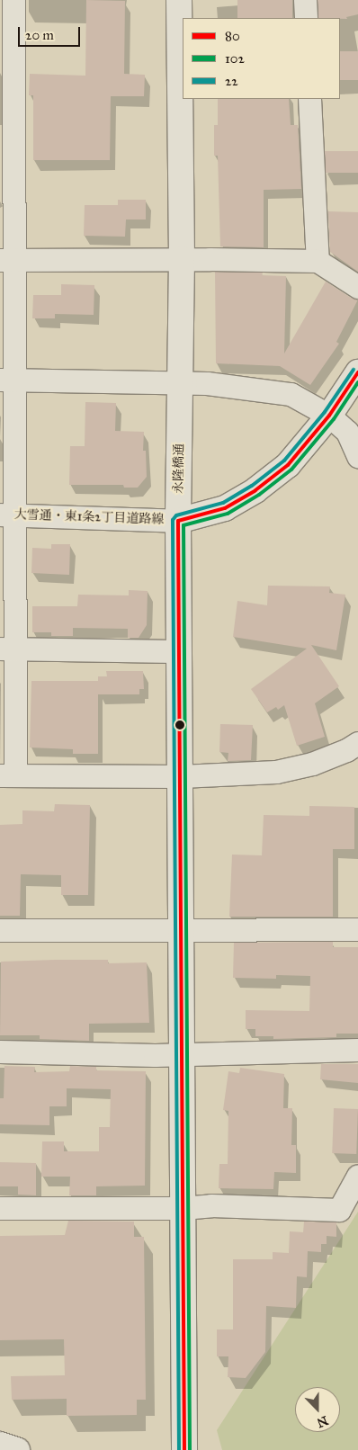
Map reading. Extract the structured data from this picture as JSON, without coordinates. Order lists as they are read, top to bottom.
{
  "streets": {
    "street": ["永隆橋通", "大雪通・東1条2丁目道路線"]
  },
  "crossings": [
    ["永隆橋通", "大雪通・東1条2丁目道路線"]
  ],
  "lines": ["transit line 22", "transit line 80", "transit line 102"],
  "legend": ["80", "102", "22"],
  "scale_bar": "20 m",
  "north": "bottom"
}
